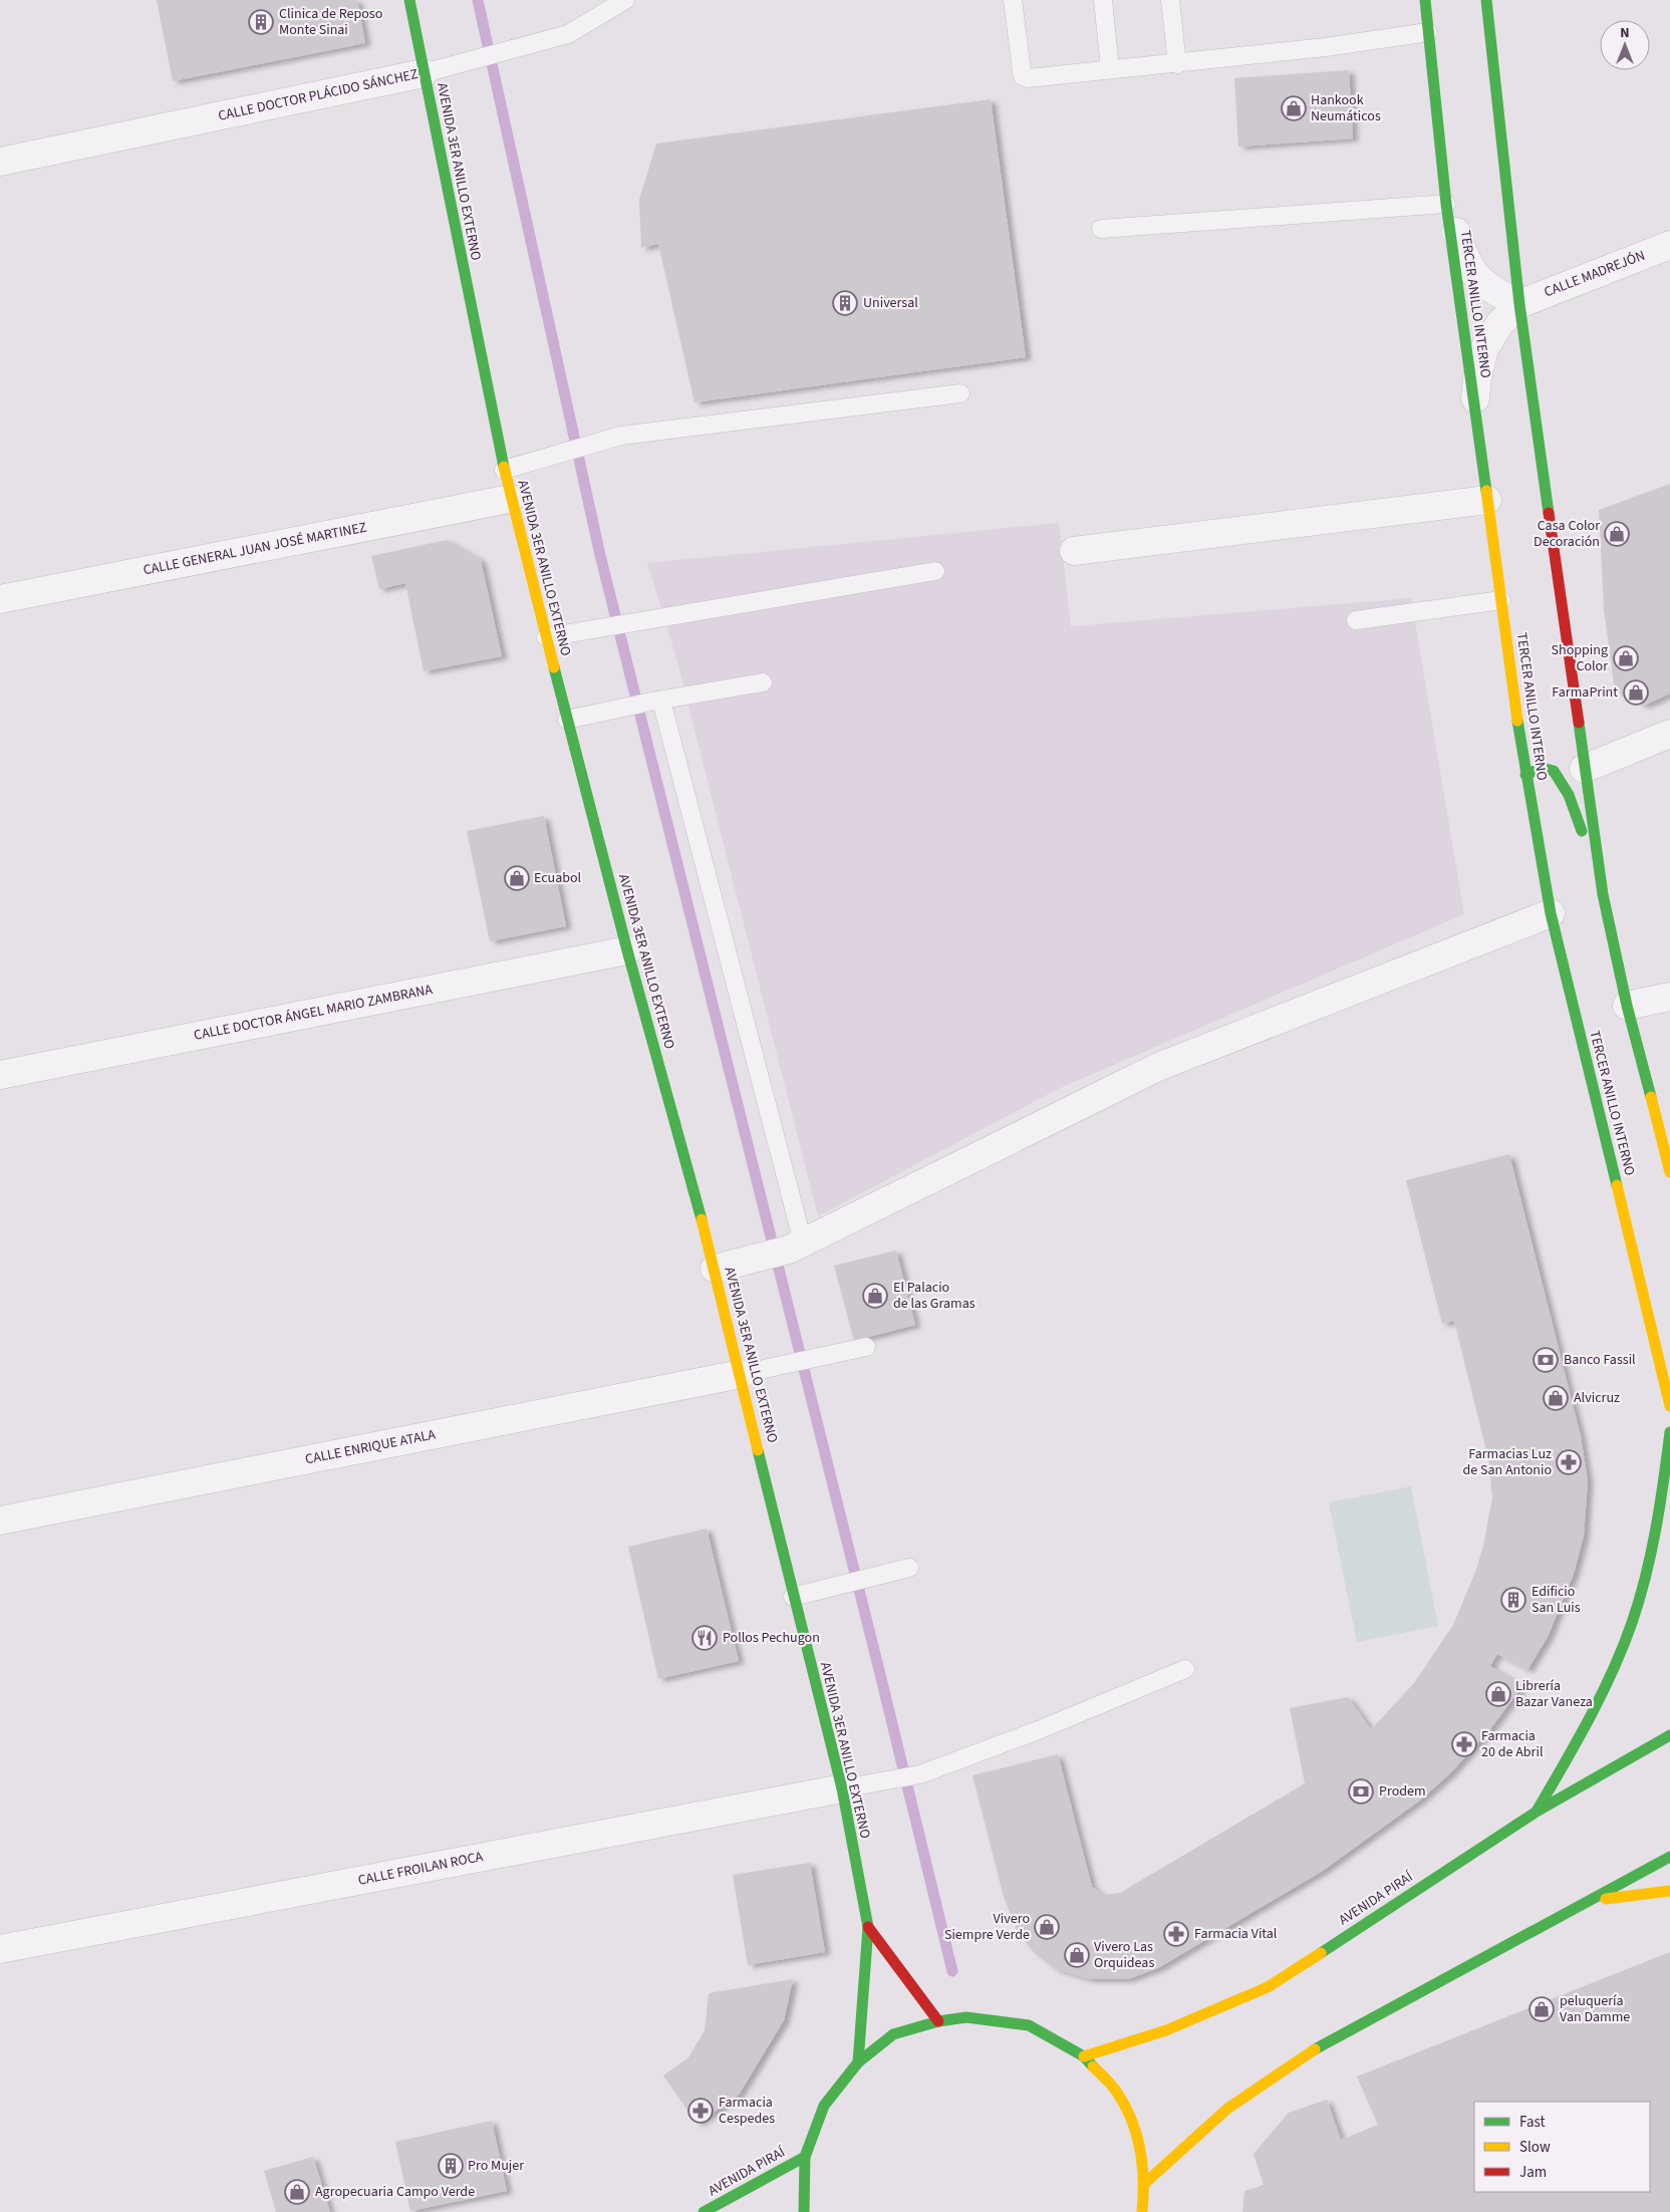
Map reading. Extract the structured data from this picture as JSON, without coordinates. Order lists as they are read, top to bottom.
{
  "streets": {
    "main road": ["AVENIDA 3ER ANILLO EXTERNO", "TERCER ANILLO INTERNO", "AVENIDA PIRAÍ"],
    "street": [
      "CALLE DOCTOR PLÁCIDO SÁNCHEZ",
      "CALLE MADREJÓN",
      "CALLE GENERAL JUAN JOSÉ MARTINEZ",
      "CALLE DOCTOR ÁNGEL MARIO ZAMBRANA",
      "CALLE ENRIQUE ATALA",
      "CALLE FROILAN ROCA"
    ]
  },
  "crossings": [
    ["CALLE DOCTOR PLÁCIDO SÁNCHEZ", "AVENIDA 3ER ANILLO EXTERNO"],
    ["AVENIDA 3ER ANILLO EXTERNO", "CALLE GENERAL JUAN JOSÉ MARTINEZ"],
    ["AVENIDA 3ER ANILLO EXTERNO", "CALLE DOCTOR ÁNGEL MARIO ZAMBRANA"],
    ["AVENIDA 3ER ANILLO EXTERNO", "CALLE ENRIQUE ATALA"],
    ["AVENIDA 3ER ANILLO EXTERNO", "CALLE FROILAN ROCA"],
    ["CALLE MADREJÓN", "TERCER ANILLO INTERNO"]
  ],
  "places": {
    "building": [
      "Clinica de Reposo Monte Sinai",
      "Universal",
      "Edificio San Luis",
      "Pro Mujer"
    ],
    "shop": [
      "Hankook Neumáticos",
      "Casa Color Decoración",
      "Shopping Color",
      "FarmaPrint",
      "Ecuabol",
      "El Palacio de las Gramas",
      "Alvicruz",
      "Librería Bazar Vaneza",
      "Vivero Siempre Verde",
      "Vivero Las Orquideas",
      "peluquería Van Damme",
      "Agropecuaria Campo Verde"
    ],
    "bank": ["Banco Fassil", "Prodem"],
    "pharmacy": [
      "Farmacias Luz de San Antonio",
      "Farmacia 20 de Abril",
      "Farmacia Vital",
      "Farmacia Cespedes"
    ],
    "restaurant": ["Pollos Pechugon"]
  },
  "legend": ["Fast", "Slow", "Jam"],
  "north": "top"
}
